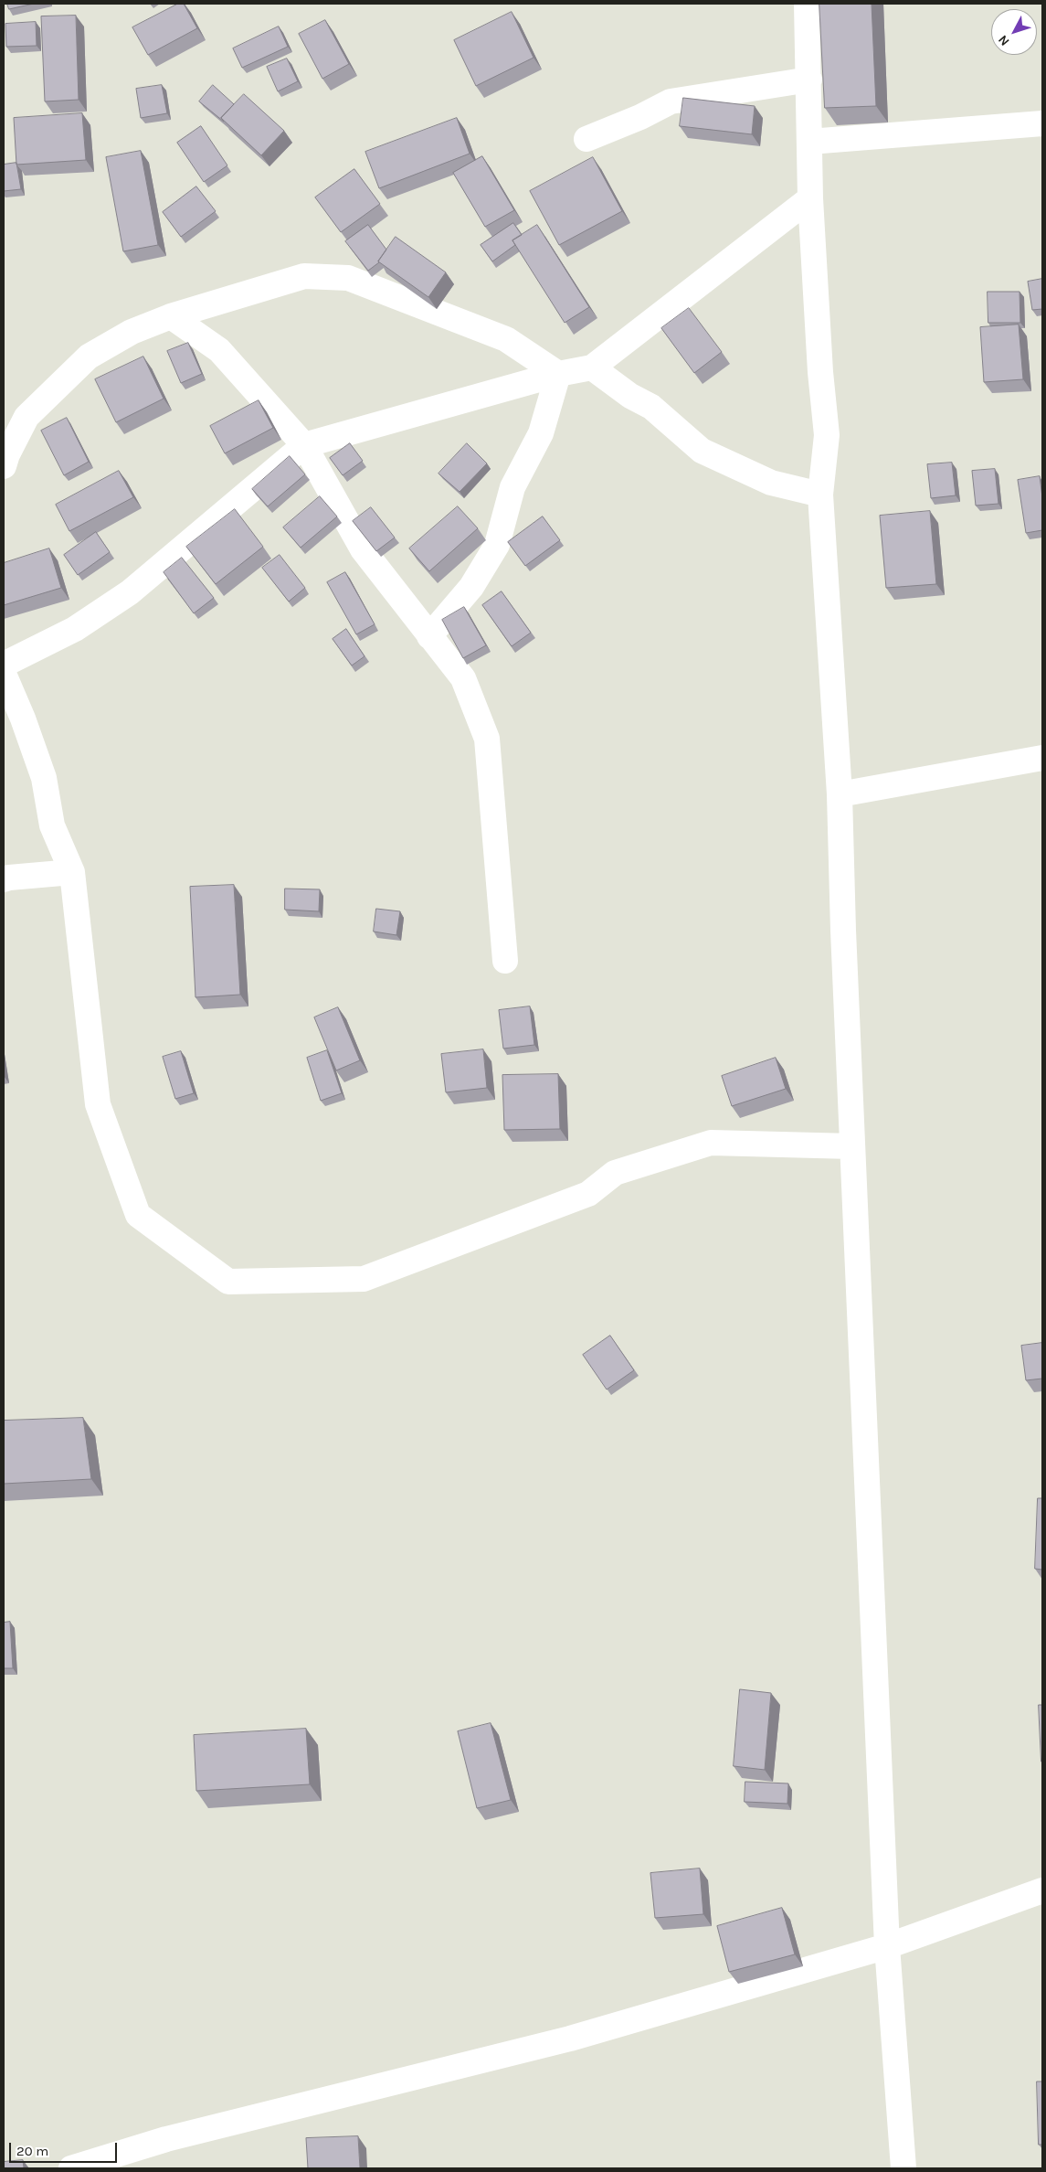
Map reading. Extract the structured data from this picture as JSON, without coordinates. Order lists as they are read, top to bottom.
{
  "scale_bar": "20 m",
  "north": "bottom left"
}
